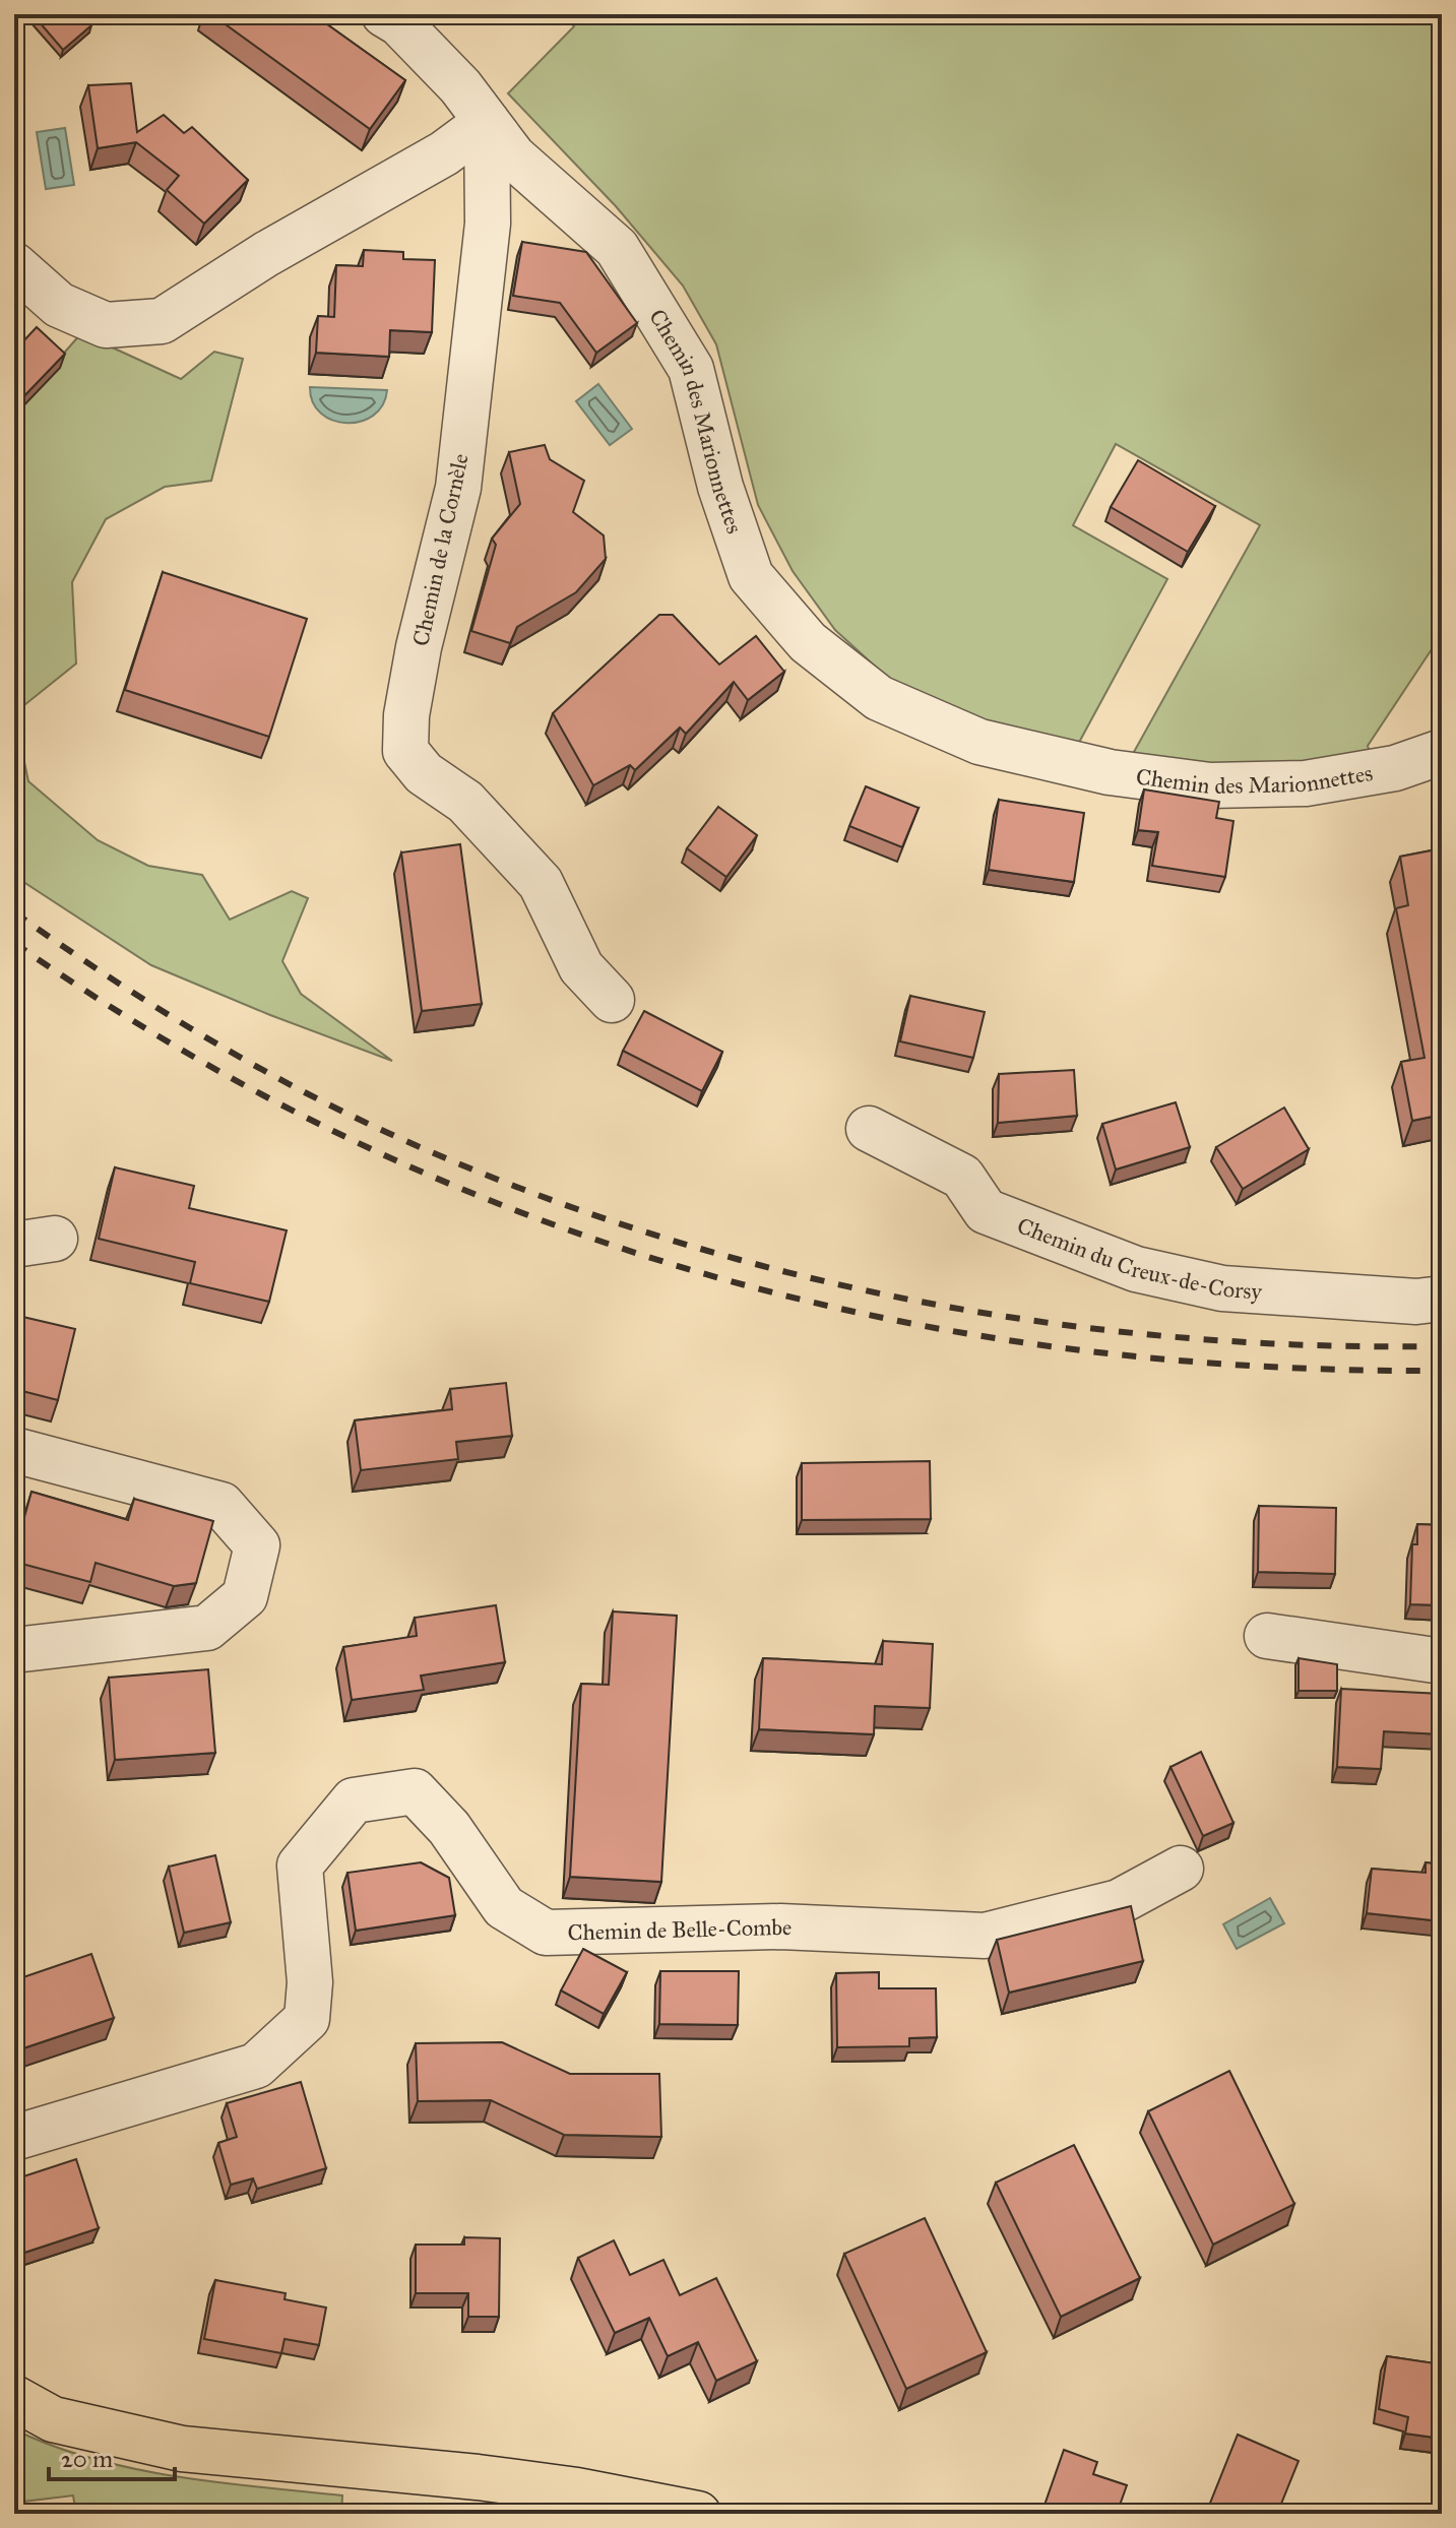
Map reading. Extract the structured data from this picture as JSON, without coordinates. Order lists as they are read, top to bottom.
{
  "streets": {
    "street": [
      "Chemin des Marionnettes",
      "Chemin de la Cornèle",
      "Chemin du Creux-de-Corsy",
      "Chemin de Belle-Combe"
    ]
  },
  "crossings": [
    ["Chemin des Marionnettes", "Chemin de la Cornèle"]
  ],
  "scale_bar": "20 m"
}
